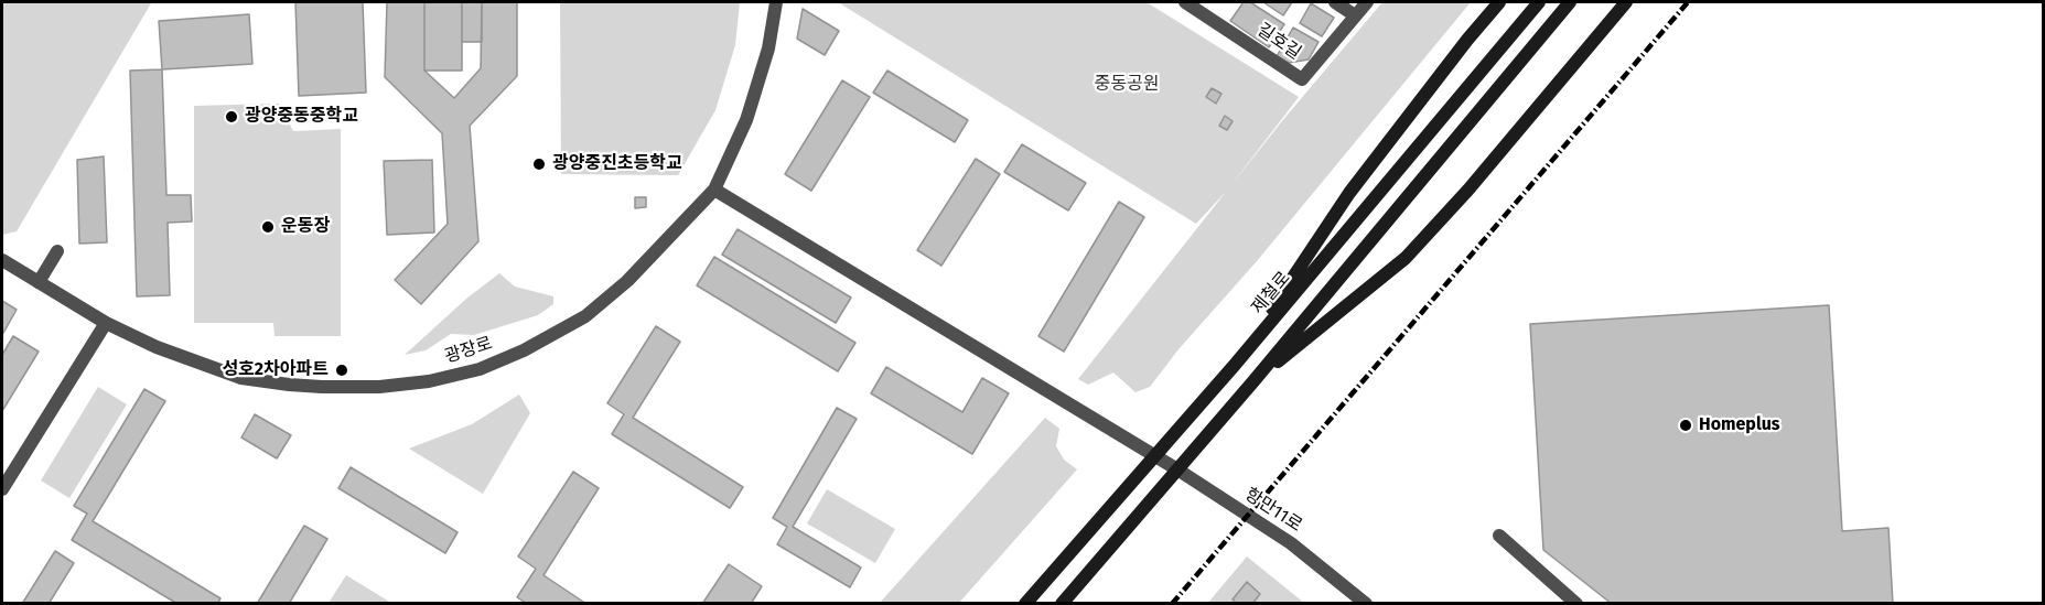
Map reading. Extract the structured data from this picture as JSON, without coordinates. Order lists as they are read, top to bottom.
{
  "streets": {
    "main road": ["제철로"],
    "street": ["길호길", "광장로", "항만11로"]
  },
  "crossings": [
    ["제철로", "항만11로"],
    ["광장로", "항만11로"]
  ],
  "parks": ["중동공원"],
  "places": [
    "광양중동중학교",
    "광양중진초등학교",
    "운동장",
    "성호2차아파트",
    "Homeplus"
  ]
}
